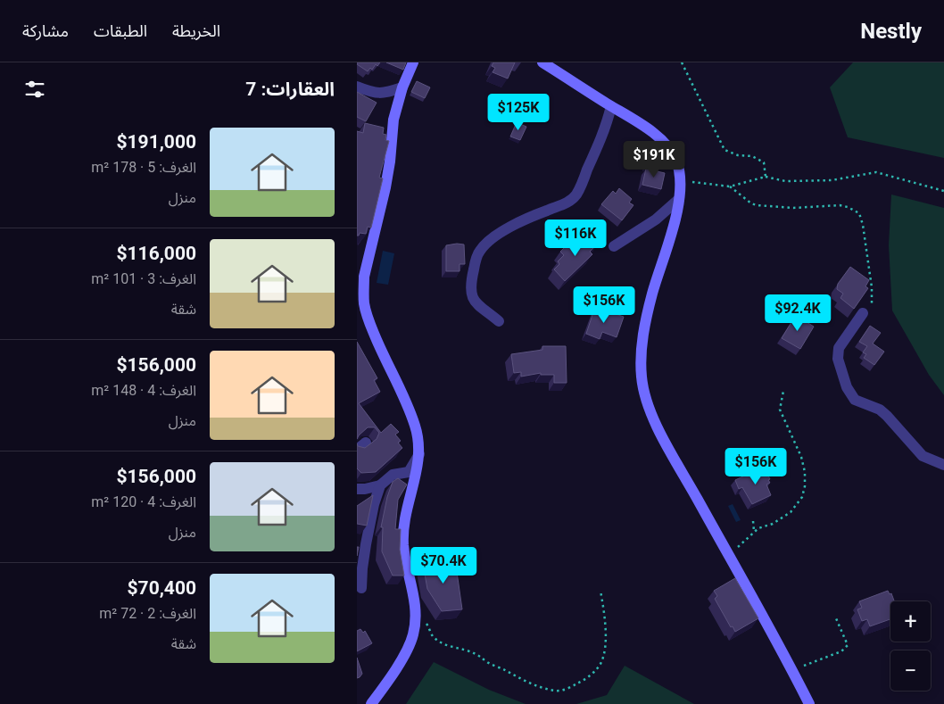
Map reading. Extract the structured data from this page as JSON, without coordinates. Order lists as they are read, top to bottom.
{
  "page": {
    "header": "Nestly",
    "nav": ["الخريطة", "الطبقات", "مشاركة"],
    "heading": "العقارات: 7",
    "price": [
      "$125K",
      "$191K",
      "$116K",
      "$156K",
      "$92.4K",
      "$156K",
      "$70.4K"
    ],
    "list": [
      {
        "name": "$191,000",
        "note": "الغرف: 5 · 178 m² · منزل"
      },
      {
        "name": "$116,000",
        "note": "الغرف: 3 · 101 m² · شقة"
      },
      {
        "name": "$156,000",
        "note": "الغرف: 4 · 148 m² · منزل"
      },
      {
        "name": "$156,000",
        "note": "الغرف: 4 · 120 m² · منزل"
      },
      {
        "name": "$70,400",
        "note": "الغرف: 2 · 72 m² · شقة"
      }
    ],
    "map_buttons": ["+", "−"]
  }
}
